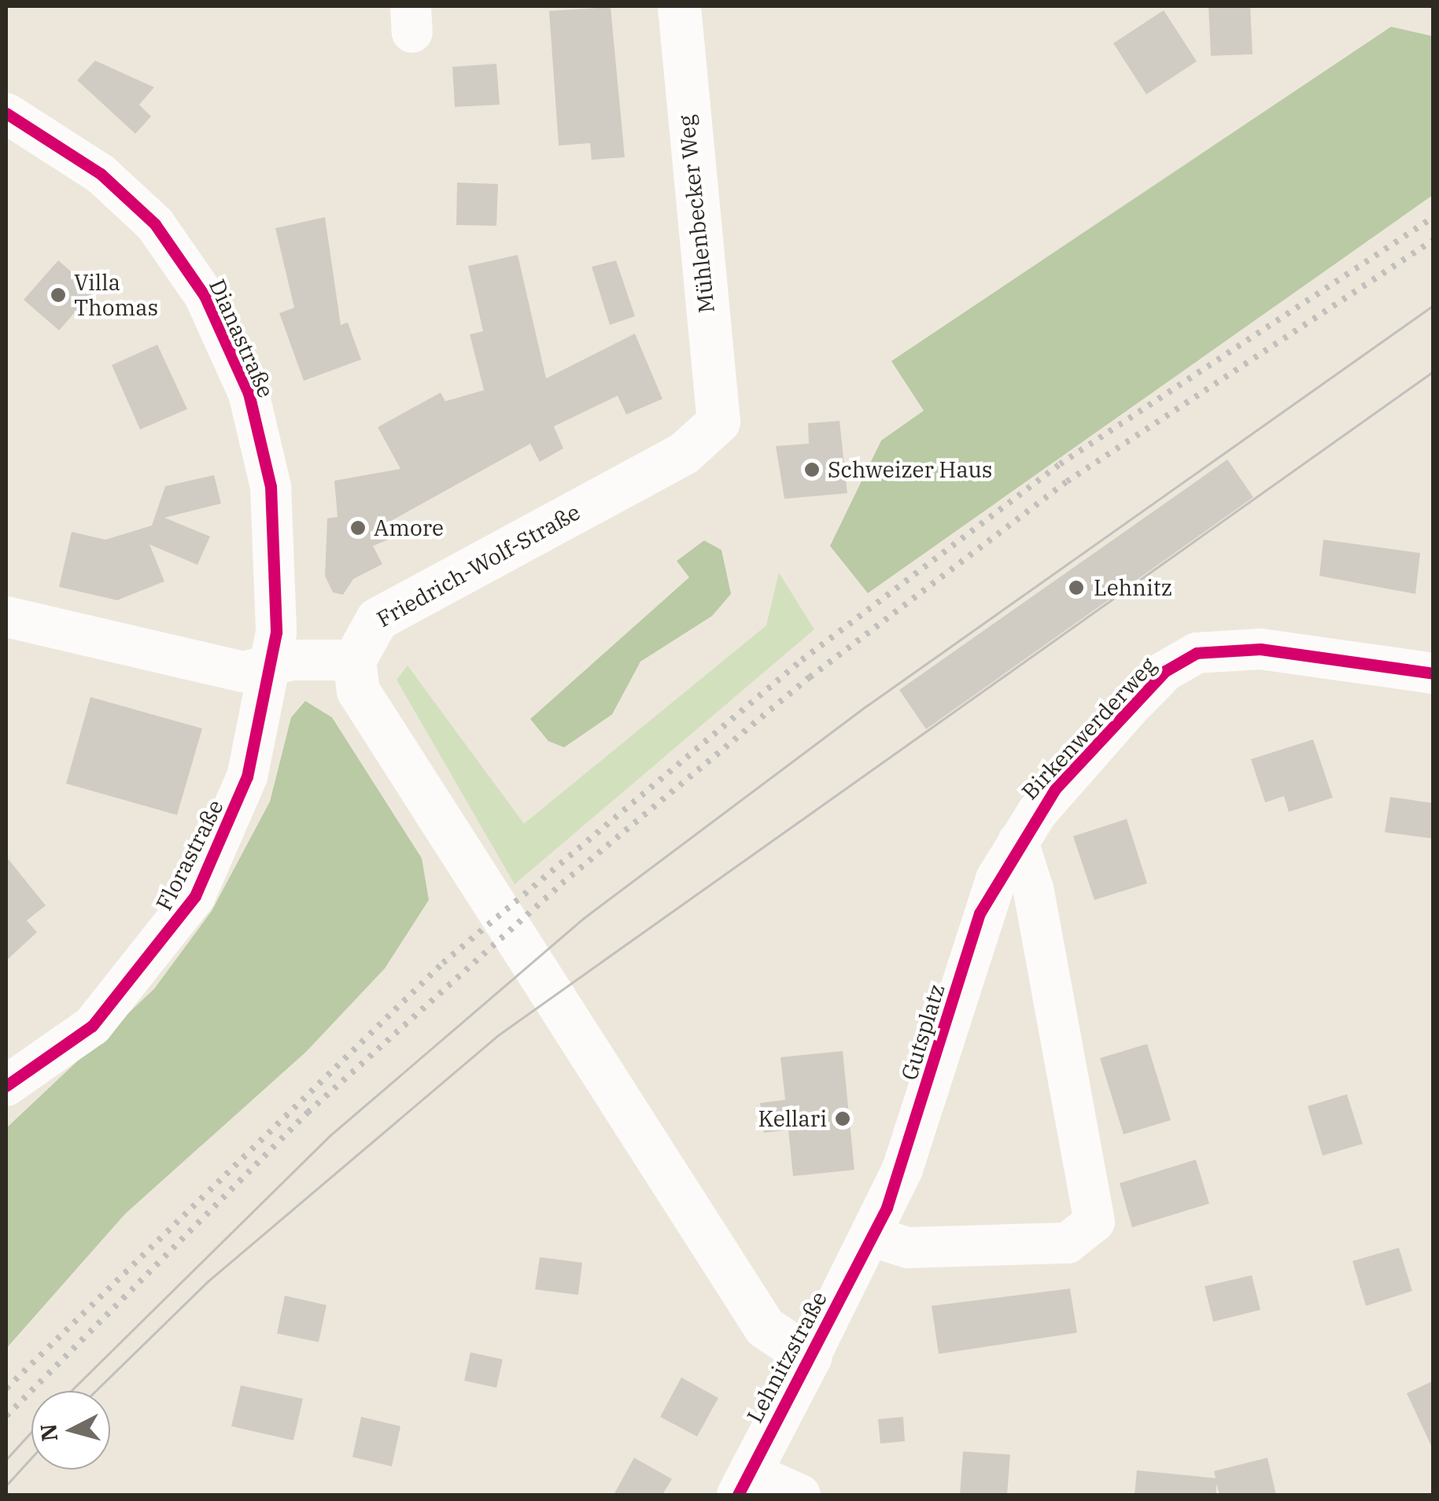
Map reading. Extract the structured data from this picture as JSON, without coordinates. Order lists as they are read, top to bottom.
{
  "streets": {
    "main road": ["Mühlenbecker Weg", "Friedrich-Wolf-Straße", "Lehnitzstraße"],
    "street": [
      "Dianastraße",
      "Birkenwerderweg",
      "Florastraße",
      "Gutsplatz"
    ]
  },
  "crossings": [
    ["Mühlenbecker Weg", "Friedrich-Wolf-Straße"],
    ["Dianastraße", "Florastraße"],
    ["Birkenwerderweg", "Gutsplatz"],
    ["Gutsplatz", "Lehnitzstraße"]
  ],
  "places": [
    "Villa Thomas",
    "Schweizer Haus",
    "Amore",
    "Lehnitz",
    "Kellari"
  ],
  "north": "left"
}
